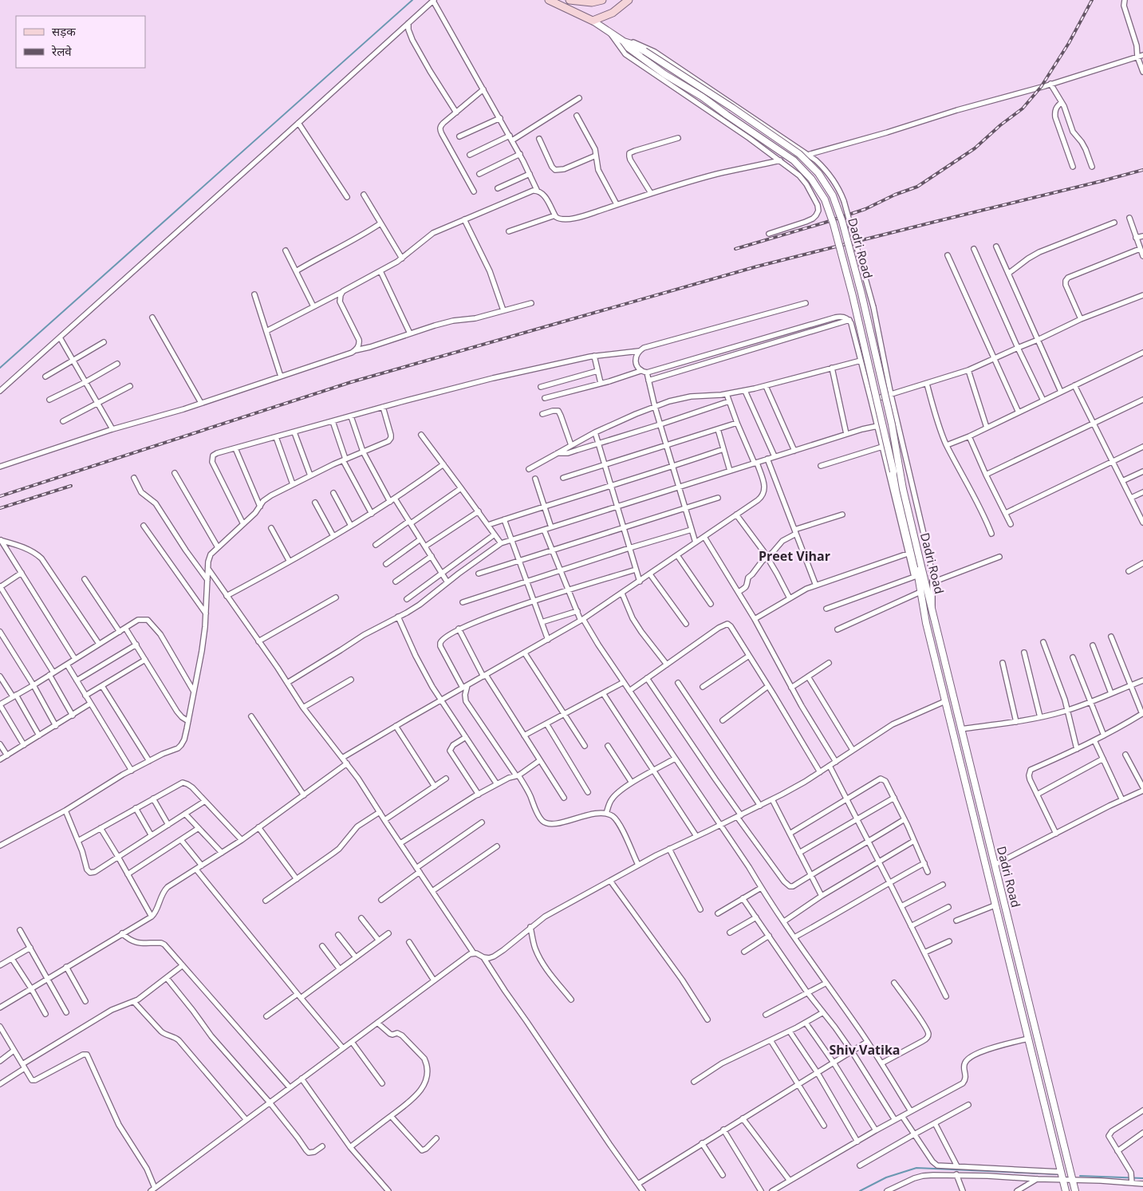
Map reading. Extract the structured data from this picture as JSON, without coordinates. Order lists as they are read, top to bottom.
{
  "streets": {
    "main road": ["Dadri Road"]
  },
  "districts": ["Preet Vihar", "Shiv Vatika"],
  "legend": ["सड़क", "रेलवे"]
}
